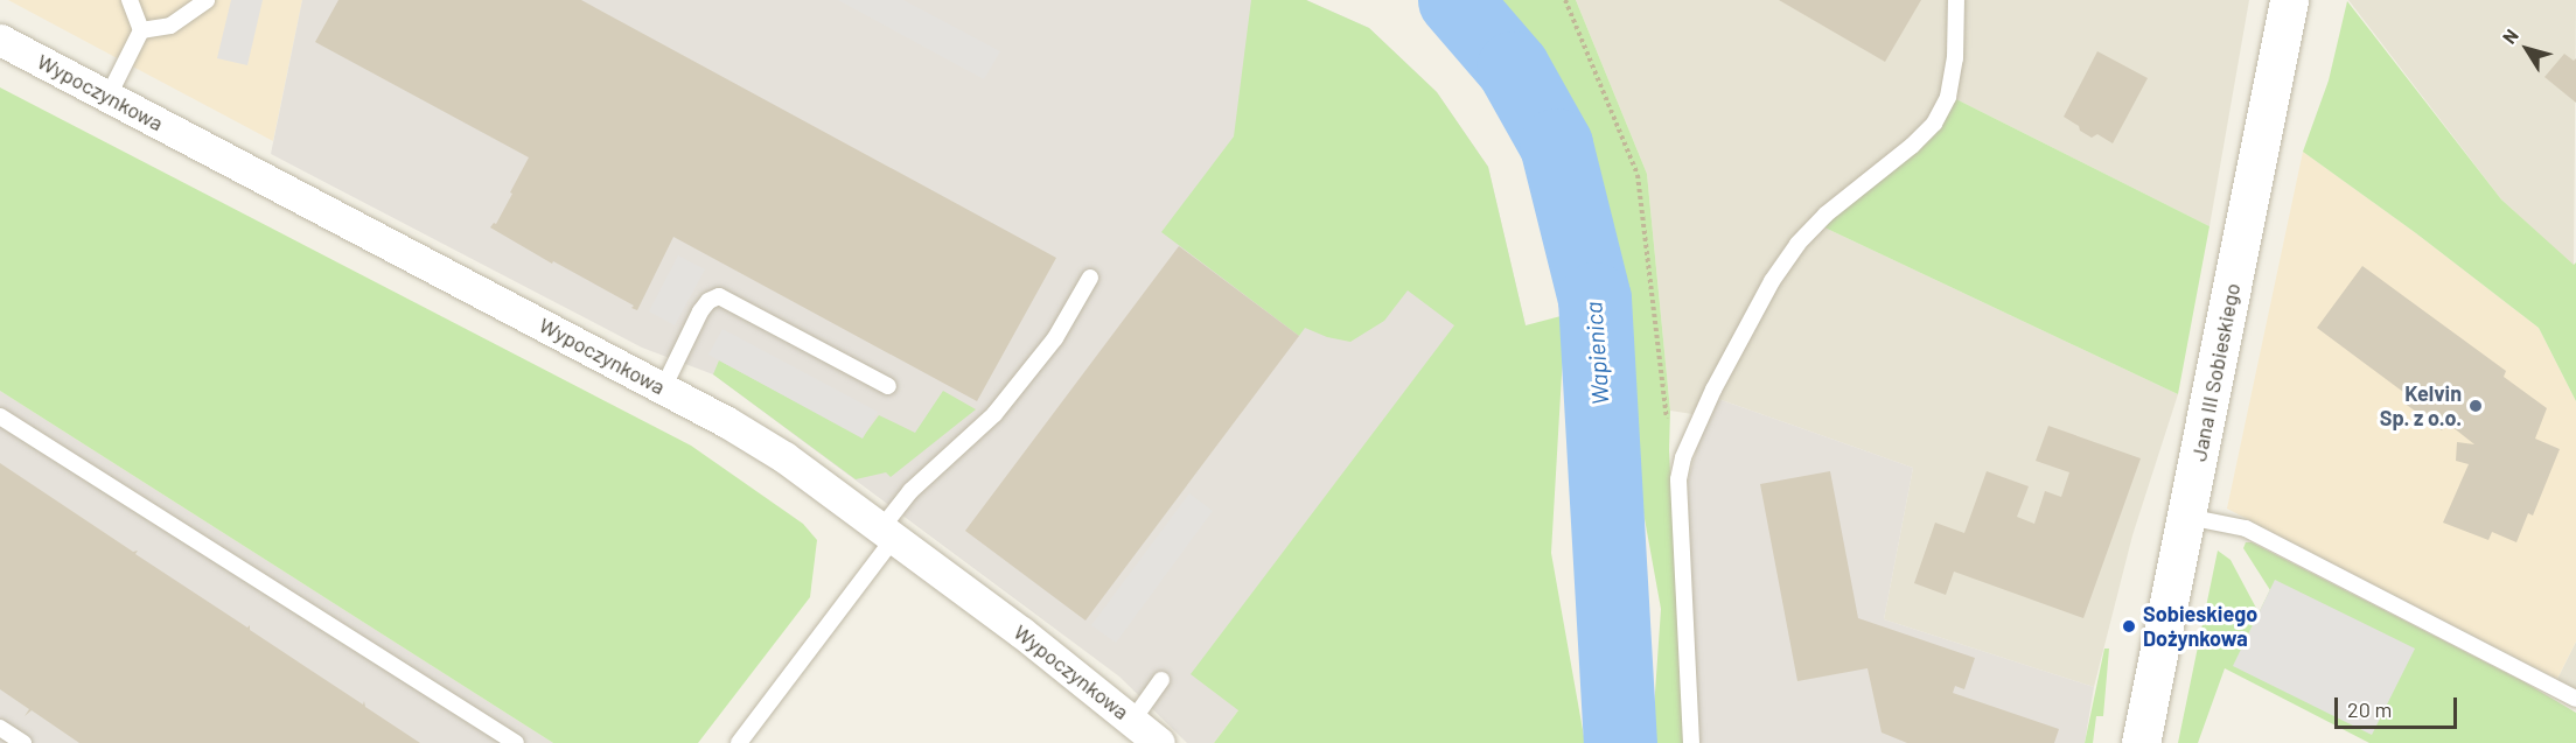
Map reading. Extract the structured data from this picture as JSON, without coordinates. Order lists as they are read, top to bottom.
{
  "streets": {
    "street": ["Wypoczynkowa", "Jana III Sobieskiego"]
  },
  "water": ["Wapienica"],
  "places": ["Kelvin Sp. z o.o.", "Sobieskiego Dożynkowa"],
  "scale_bar": "20 m",
  "north": "top left"
}
